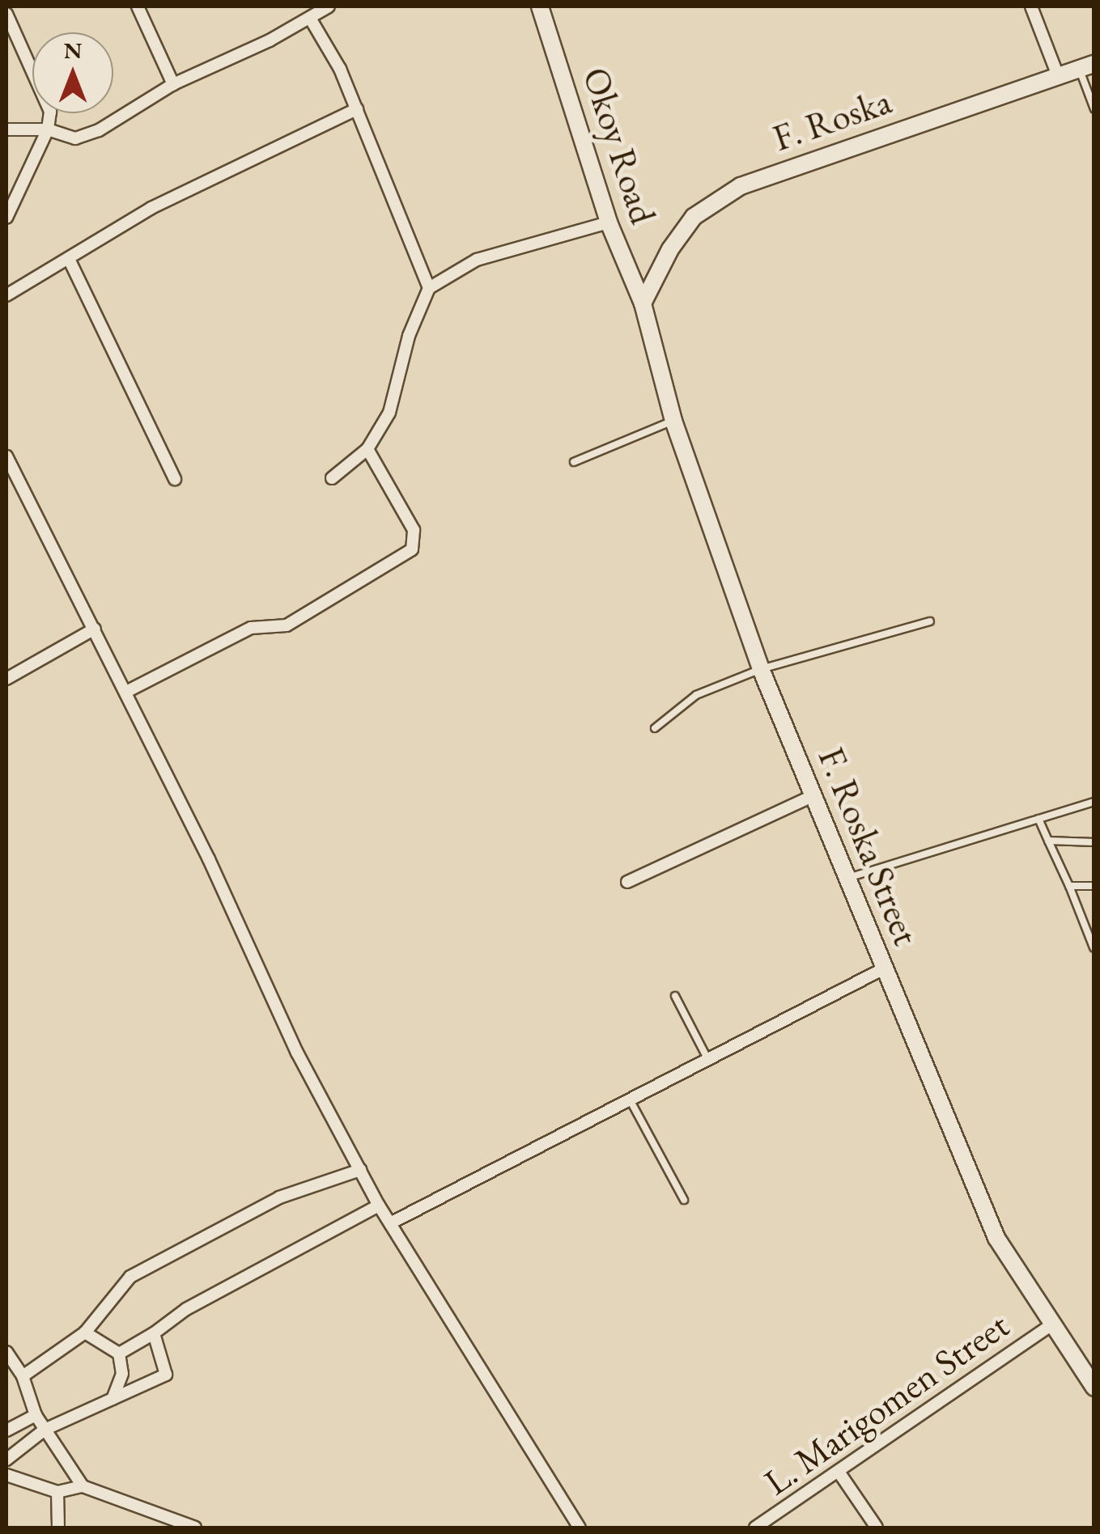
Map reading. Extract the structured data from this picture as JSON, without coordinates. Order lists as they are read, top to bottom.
{
  "streets": {
    "main road": ["F. Roska", "Okoy Road", "F. Roska Street"],
    "street": ["L. Marigomen Street"]
  },
  "crossings": [
    ["F. Roska", "Okoy Road"],
    ["F. Roska", "F. Roska Street"],
    ["Okoy Road", "F. Roska Street"],
    ["F. Roska Street", "L. Marigomen Street"]
  ],
  "north": "top"
}
